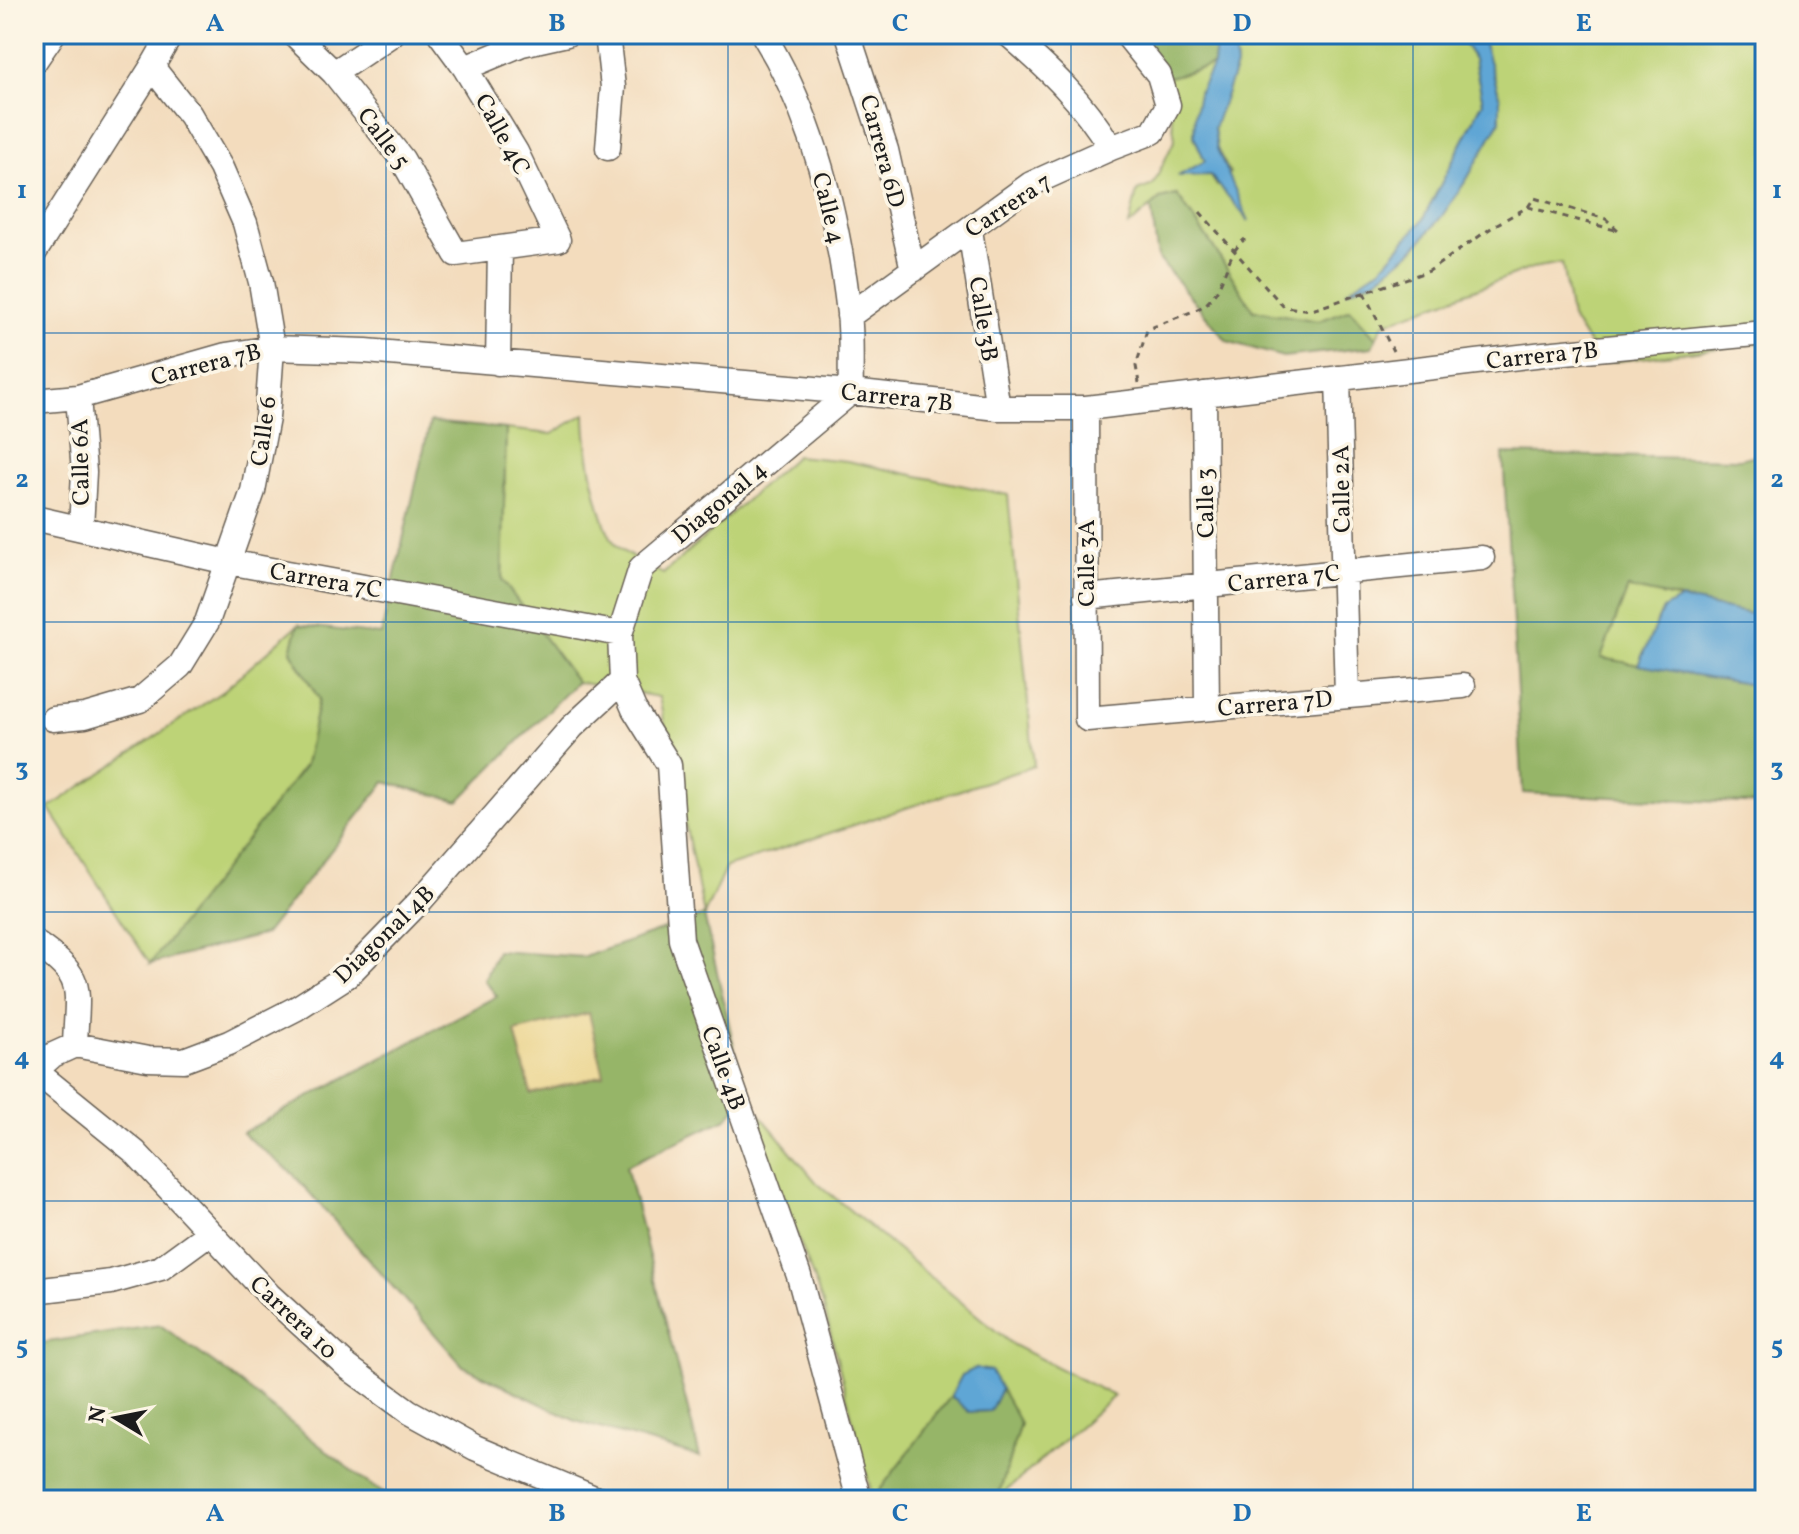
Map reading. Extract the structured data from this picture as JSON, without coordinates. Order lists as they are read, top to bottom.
{
  "streets": {
    "street": [
      "Calle 4C",
      "Calle 5",
      "Carrera 6D",
      "Carrera 7",
      "Calle 4",
      "Calle 3B",
      "Carrera 7B",
      "Calle 6",
      "Calle 6A",
      "Calle 2A",
      "Diagonal 4",
      "Calle 3",
      "Calle 3A",
      "Carrera 7C",
      "Carrera 7D",
      "Diagonal 4B",
      "Calle 4B",
      "Carrera 10"
    ]
  },
  "crossings": [
    ["Calle 4C", "Calle 5"],
    ["Carrera 6D", "Carrera 7"],
    ["Carrera 7", "Calle 4"],
    ["Carrera 7", "Calle 3B"],
    ["Calle 4", "Carrera 7B"],
    ["Calle 4", "Diagonal 4"],
    ["Calle 3B", "Carrera 7B"],
    ["Carrera 7B", "Calle 6"],
    ["Carrera 7B", "Calle 6A"],
    ["Carrera 7B", "Calle 2A"],
    ["Carrera 7B", "Diagonal 4"],
    ["Carrera 7B", "Calle 3"],
    ["Carrera 7B", "Calle 3A"],
    ["Calle 6", "Carrera 7C"],
    ["Calle 6A", "Carrera 7C"],
    ["Calle 2A", "Carrera 7C"],
    ["Calle 2A", "Carrera 7D"],
    ["Diagonal 4", "Carrera 7C"],
    ["Diagonal 4", "Calle 4B"],
    ["Calle 3", "Carrera 7C"],
    ["Calle 3", "Carrera 7D"],
    ["Calle 3A", "Carrera 7C"],
    ["Calle 3A", "Carrera 7D"],
    ["Carrera 7C", "Calle 4B"],
    ["Diagonal 4B", "Calle 4B"]
  ],
  "north": "left",
  "grid": {
    "columns": [
      "A",
      "B",
      "C",
      "D",
      "E"
    ],
    "rows": [
      "1",
      "2",
      "3",
      "4",
      "5"
    ]
  }
}
